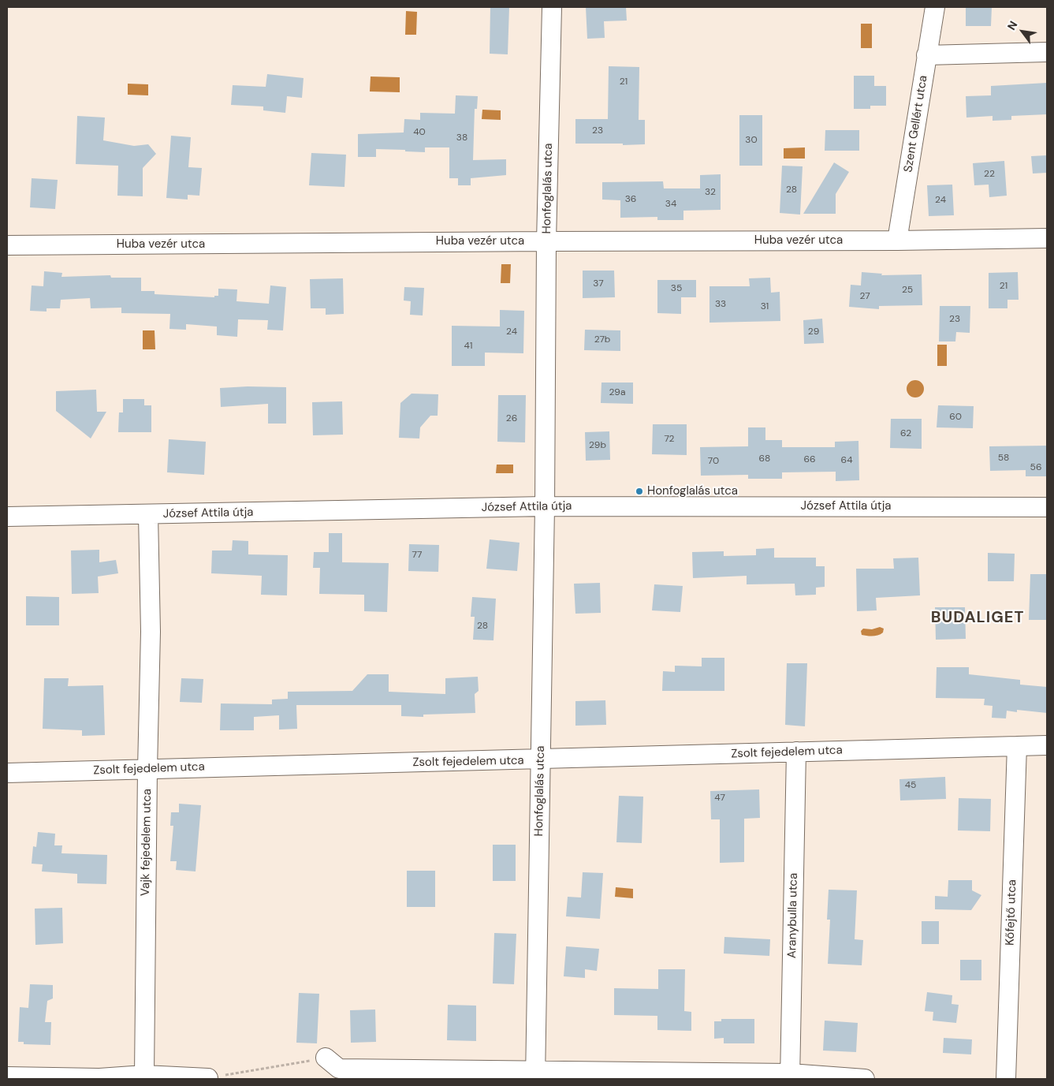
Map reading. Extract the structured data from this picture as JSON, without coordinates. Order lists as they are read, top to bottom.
{
  "streets": {
    "street": [
      "Szent Gellért utca",
      "Honfoglalás utca",
      "Huba vezér utca",
      "József Attila útja",
      "Zsolt fejedelem utca",
      "Vajk fejedelem utca",
      "Kőfejtő utca",
      "Aranybulla utca"
    ]
  },
  "crossings": [
    ["Szent Gellért utca", "Huba vezér utca"],
    ["Honfoglalás utca", "Huba vezér utca"],
    ["Honfoglalás utca", "József Attila útja"],
    ["Honfoglalás utca", "Zsolt fejedelem utca"],
    ["József Attila útja", "Vajk fejedelem utca"],
    ["Zsolt fejedelem utca", "Vajk fejedelem utca"],
    ["Zsolt fejedelem utca", "Kőfejtő utca"],
    ["Zsolt fejedelem utca", "Aranybulla utca"]
  ],
  "districts": ["BUDALIGET"],
  "places": ["Honfoglalás utca"],
  "house_numbers": [
    "21",
    "23",
    "40",
    "38",
    "30",
    "22",
    "28",
    "32",
    "36",
    "24",
    "34",
    "37",
    "21",
    "35",
    "25",
    "27",
    "33",
    "31",
    "23",
    "24",
    "29",
    "27b",
    "41",
    "29a",
    "60",
    "26",
    "62",
    "72",
    "29b",
    "58",
    "68",
    "66",
    "64",
    "70",
    "56",
    "77",
    "28",
    "45",
    "47"
  ],
  "north": "top left"
}
